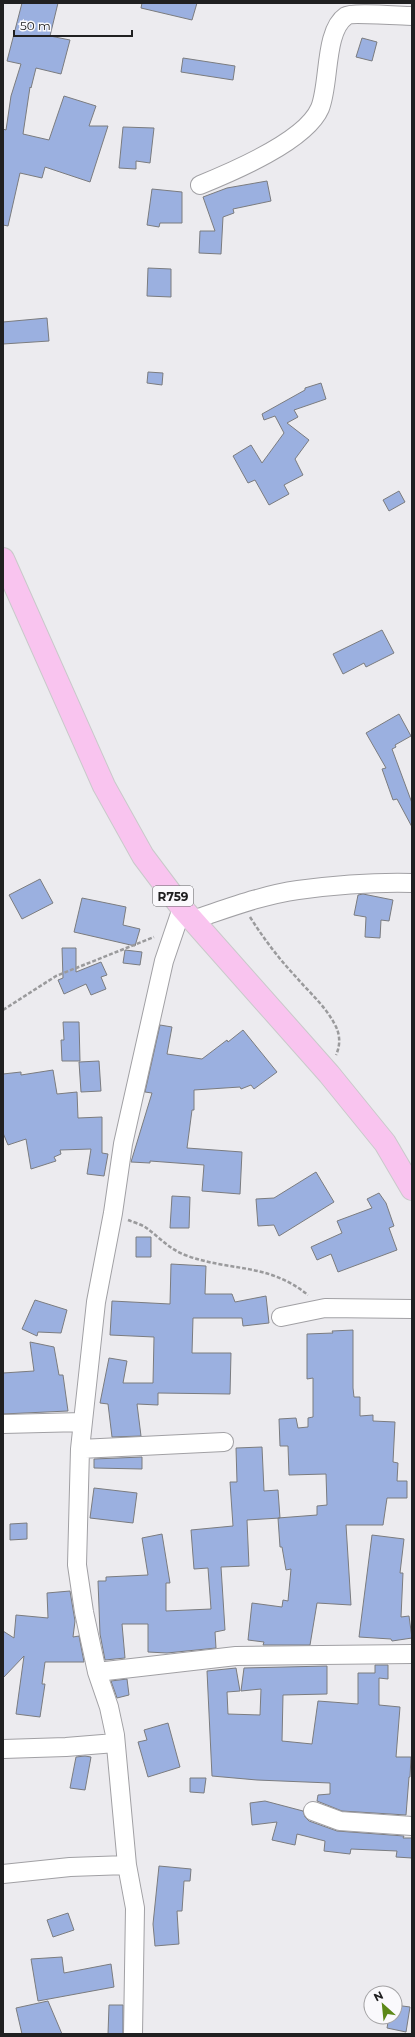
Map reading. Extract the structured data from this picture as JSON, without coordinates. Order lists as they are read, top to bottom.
{
  "streets": {
    "main road": ["R759"]
  },
  "scale_bar": "50 m",
  "north": "top left"
}
